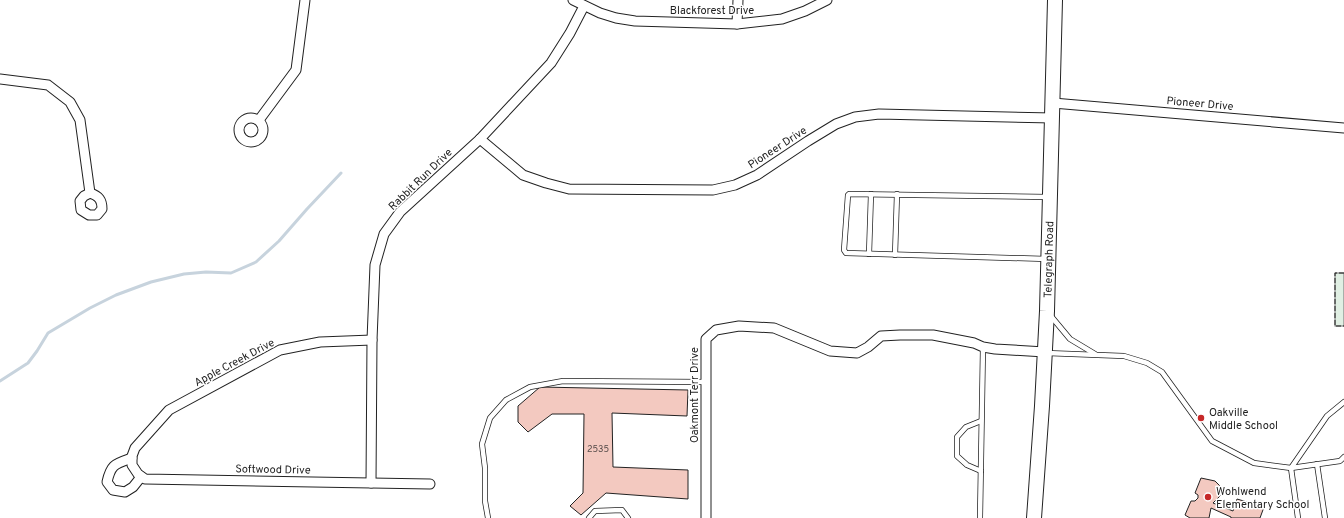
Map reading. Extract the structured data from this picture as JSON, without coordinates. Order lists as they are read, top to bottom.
{
  "streets": {
    "main road": ["Telegraph Road"],
    "street": [
      "Blackforest Drive",
      "Pioneer Drive",
      "Rabbit Run Drive",
      "Apple Creek Drive",
      "Oakmont Terr Drive",
      "Softwood Drive"
    ]
  },
  "crossings": [
    ["Blackforest Drive", "Rabbit Run Drive"],
    ["Pioneer Drive", "Rabbit Run Drive"],
    ["Pioneer Drive", "Telegraph Road"],
    ["Rabbit Run Drive", "Apple Creek Drive"],
    ["Rabbit Run Drive", "Softwood Drive"],
    ["Telegraph Road", "Oakmont Terr Drive"]
  ],
  "places": ["Oakville Middle School", "Wohlwend Elementary School"],
  "house_numbers": ["2535"]
}
